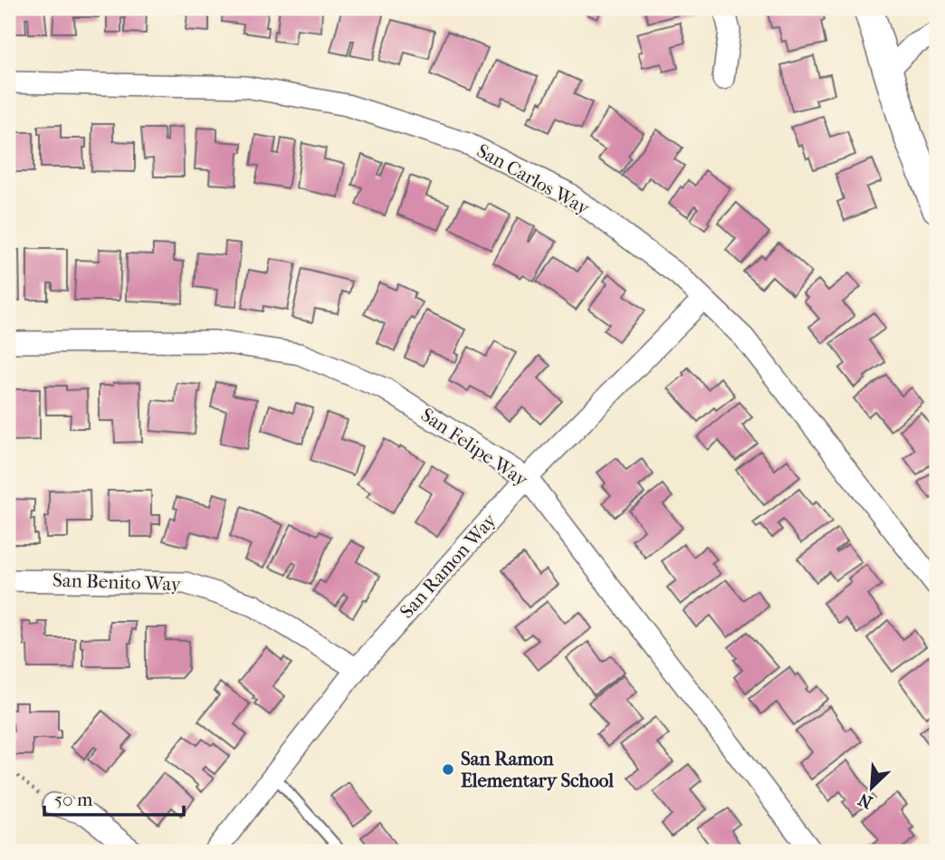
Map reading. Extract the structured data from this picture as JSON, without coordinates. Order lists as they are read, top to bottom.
{
  "streets": {
    "street": [
      "San Carlos Way",
      "San Felipe Way",
      "San Ramon Way",
      "San Benito Way"
    ]
  },
  "crossings": [
    ["San Carlos Way", "San Ramon Way"],
    ["San Felipe Way", "San Ramon Way"],
    ["San Ramon Way", "San Benito Way"]
  ],
  "places": ["San Ramon Elementary School"],
  "scale_bar": "50 m",
  "north": "bottom left"
}
